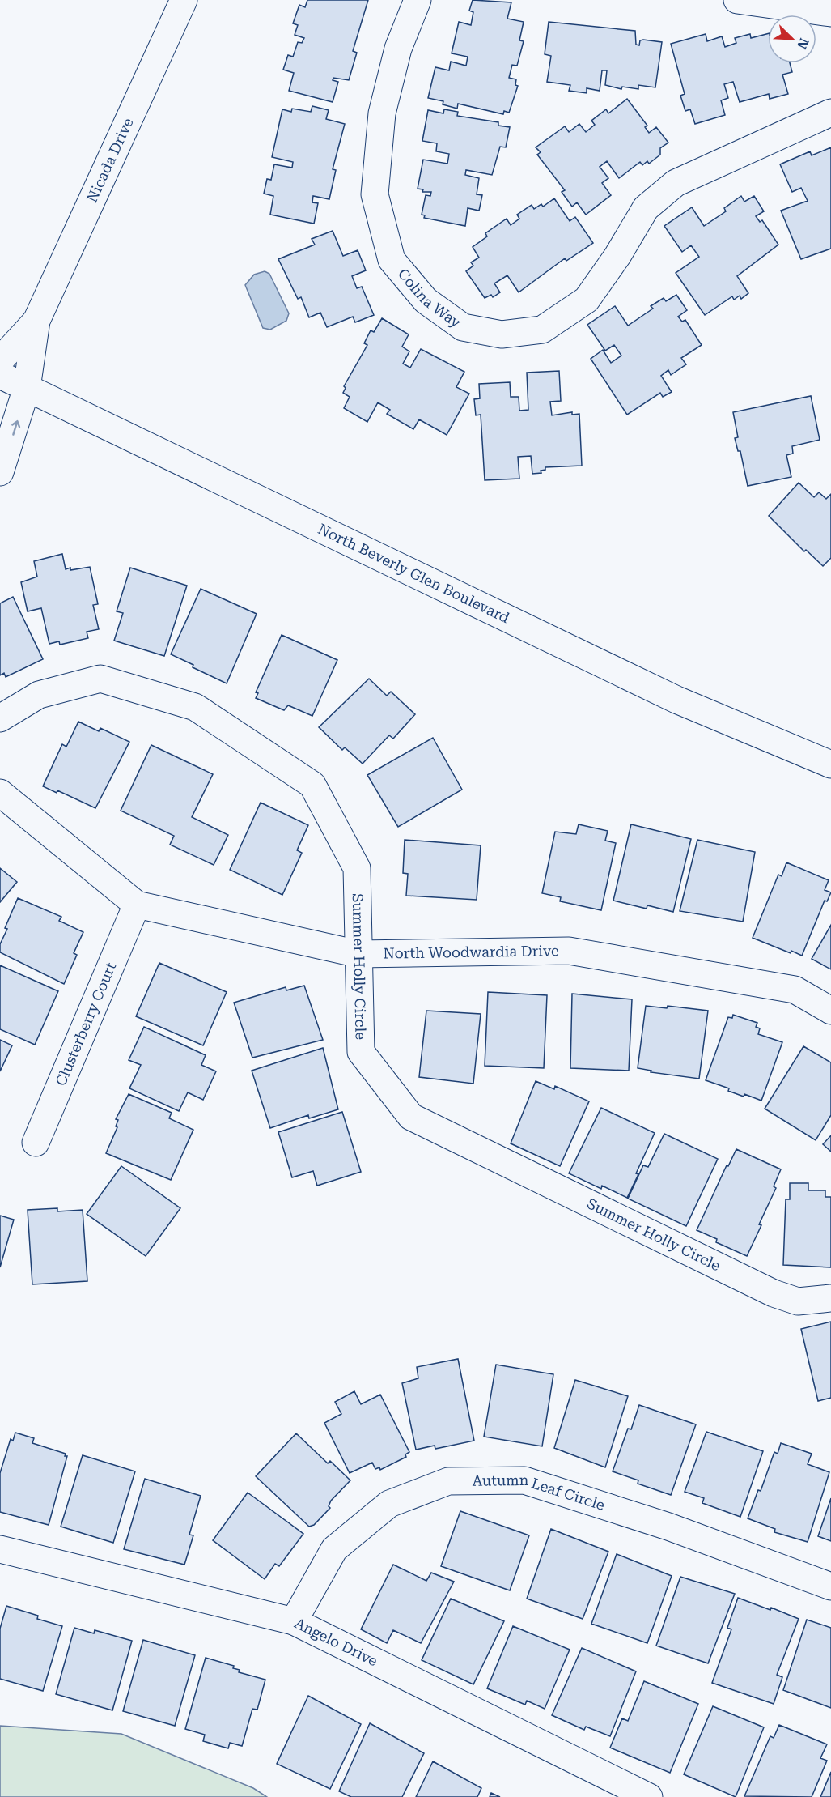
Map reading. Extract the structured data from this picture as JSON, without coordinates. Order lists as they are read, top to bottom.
{
  "streets": {
    "street": [
      "Nicada Drive",
      "Colina Way",
      "North Beverly Glen Boulevard",
      "North Woodwardia Drive",
      "Summer Holly Circle",
      "Clusterberry Court",
      "Autumn Leaf Circle",
      "Angelo Drive"
    ]
  },
  "crossings": [
    ["Nicada Drive", "North Beverly Glen Boulevard"],
    ["North Woodwardia Drive", "Summer Holly Circle"],
    ["North Woodwardia Drive", "Clusterberry Court"],
    ["Autumn Leaf Circle", "Angelo Drive"]
  ],
  "north": "bottom right"
}
